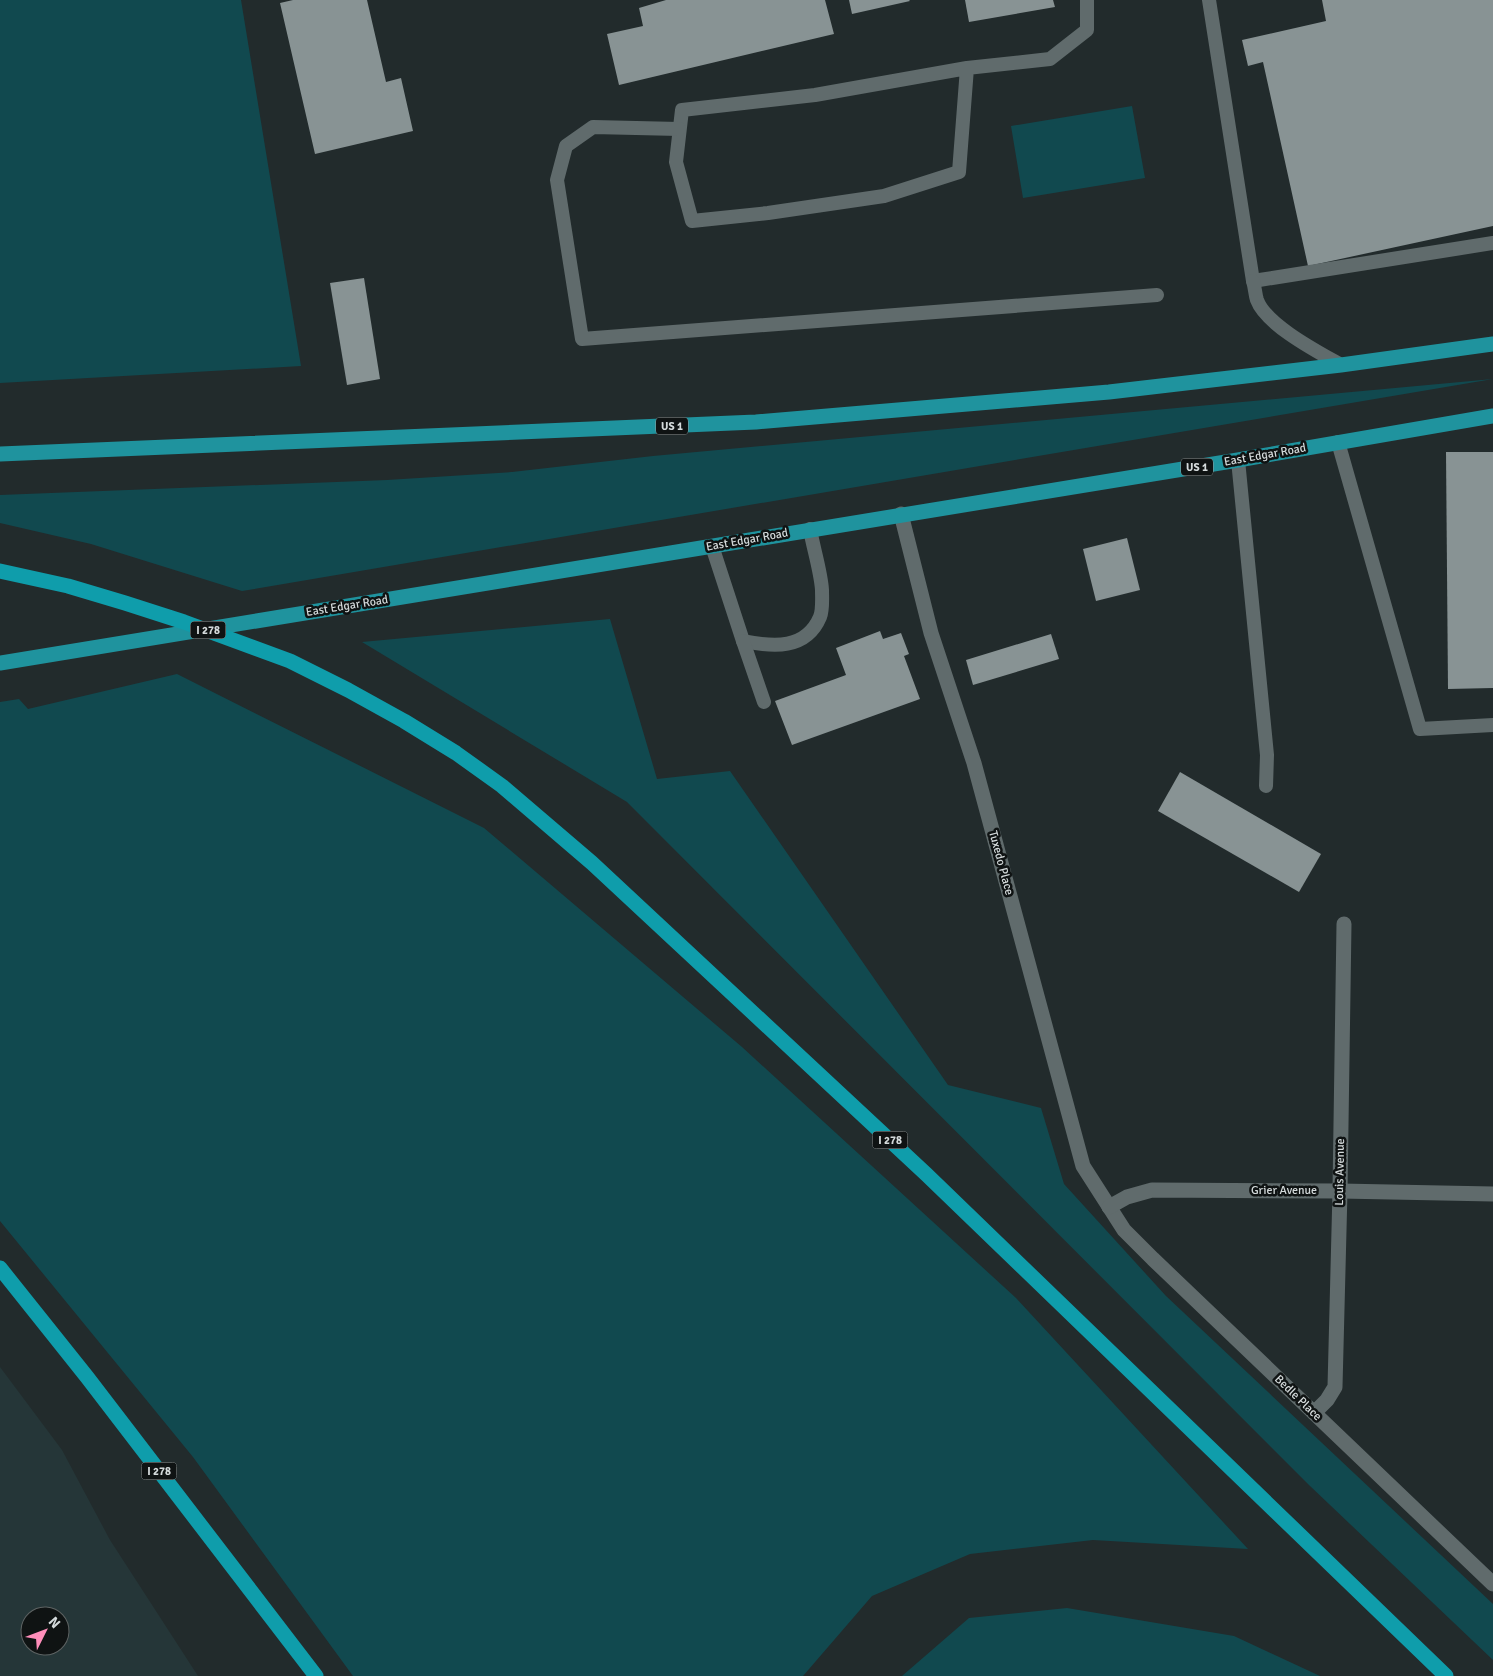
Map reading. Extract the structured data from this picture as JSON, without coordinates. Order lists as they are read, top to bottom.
{
  "streets": {
    "highway": ["US 1", "East Edgar Road", "I 278"],
    "street": [
      "Tuxedo Place",
      "Louis Avenue",
      "Grier Avenue",
      "Bedle Place"
    ]
  },
  "crossings": [
    ["East Edgar Road", "Tuxedo Place"],
    ["Tuxedo Place", "Grier Avenue"],
    ["Tuxedo Place", "Bedle Place"],
    ["Louis Avenue", "Grier Avenue"],
    ["Louis Avenue", "Bedle Place"],
    ["Grier Avenue", "Bedle Place"]
  ],
  "north": "top right"
}
